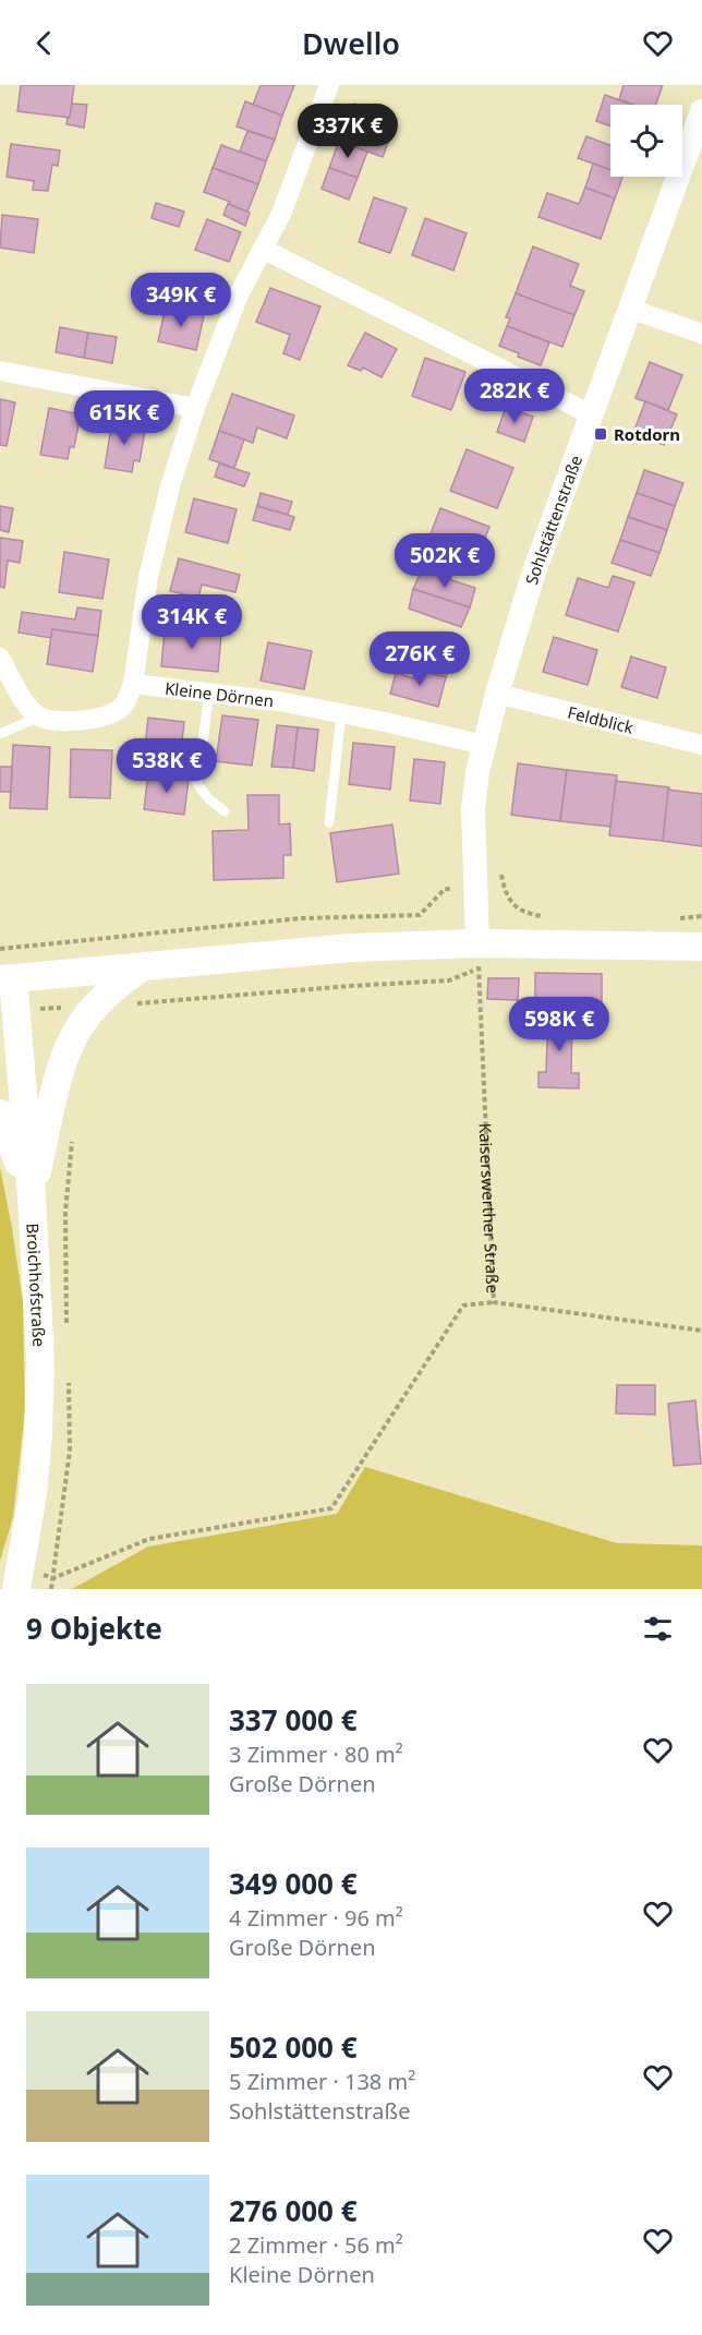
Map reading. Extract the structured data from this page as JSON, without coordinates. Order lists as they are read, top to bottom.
{
  "streets": {
    "main road": ["Broichhofstraße"],
    "street": ["Sohlstättenstraße", "Kleine Dörnen", "Feldblick"],
    "path": ["Kaiserswerther Straße"]
  },
  "crossings": [
    ["Sohlstättenstraße", "Kleine Dörnen"],
    ["Sohlstättenstraße", "Feldblick"],
    ["Sohlstättenstraße", "Kaiserswerther Straße"]
  ],
  "places": {
    "transit": ["Rotdorn"]
  },
  "page": {
    "header": "Dwello",
    "price": [
      "337K €",
      "349K €",
      "282K €",
      "615K €",
      "502K €",
      "314K €",
      "276K €",
      "538K €",
      "598K €"
    ],
    "heading": "9 Objekte",
    "list": [
      {
        "name": "337 000 €",
        "note": "3 Zimmer · 80 m² · Große Dörnen"
      },
      {
        "name": "349 000 €",
        "note": "4 Zimmer · 96 m² · Große Dörnen"
      },
      {
        "name": "502 000 €",
        "note": "5 Zimmer · 138 m² · Sohlstättenstraße"
      },
      {
        "name": "276 000 €",
        "note": "2 Zimmer · 56 m² · Kleine Dörnen"
      }
    ]
  }
}
